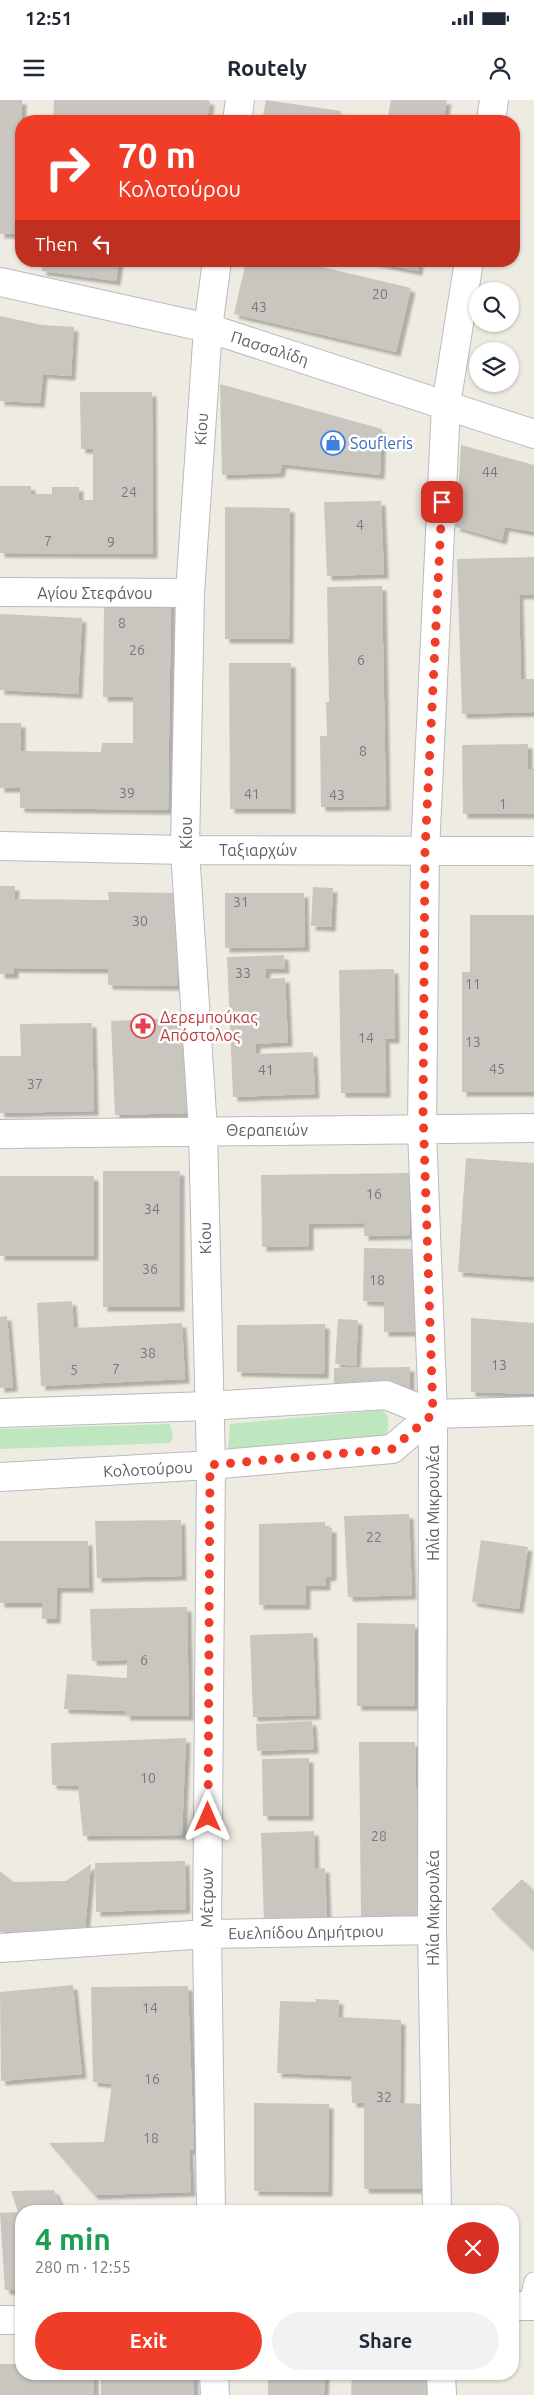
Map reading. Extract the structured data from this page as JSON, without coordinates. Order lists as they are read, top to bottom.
{
  "streets": {
    "street": [
      "Πασσαλίδη",
      "Κίου",
      "Αγίου Στεφάνου",
      "Ταξιαρχών",
      "Θεραπειών",
      "Κολοτούρου",
      "Ηλία Μικρουλέα",
      "Μέτρων",
      "Ευελπίδου Δημήτριου"
    ]
  },
  "crossings": [
    ["Πασσαλίδη", "Κίου"],
    ["Πασσαλίδη", "Ηλία Μικρουλέα"],
    ["Κίου", "Αγίου Στεφάνου"],
    ["Κίου", "Ταξιαρχών"],
    ["Κίου", "Θεραπειών"],
    ["Κίου", "Μέτρων"],
    ["Ταξιαρχών", "Ηλία Μικρουλέα"],
    ["Θεραπειών", "Ηλία Μικρουλέα"],
    ["Κολοτούρου", "Ηλία Μικρουλέα"],
    ["Κολοτούρου", "Μέτρων"],
    ["Ηλία Μικρουλέα", "Ευελπίδου Δημήτριου"],
    ["Μέτρων", "Ευελπίδου Δημήτριου"]
  ],
  "places": {
    "shop": ["Soufleris"],
    "pharmacy": ["Δερεμπούκας Απόστολος"]
  },
  "house_numbers": [
    "20",
    "43",
    "44",
    "24",
    "4",
    "7",
    "9",
    "8",
    "26",
    "6",
    "8",
    "39",
    "41",
    "43",
    "1",
    "31",
    "30",
    "33",
    "11",
    "14",
    "13",
    "45",
    "41",
    "37",
    "16",
    "34",
    "36",
    "18",
    "38",
    "13",
    "7",
    "5",
    "22",
    "6",
    "10",
    "28",
    "14",
    "16",
    "32",
    "18"
  ],
  "page": {
    "status": "12:51",
    "header": "Routely",
    "turn": ["70 m", "Κολοτούρου"],
    "then": "Then",
    "heading": ["4 min", "280 m · 12:55"],
    "buttons": ["Exit", "Share"]
  }
}
